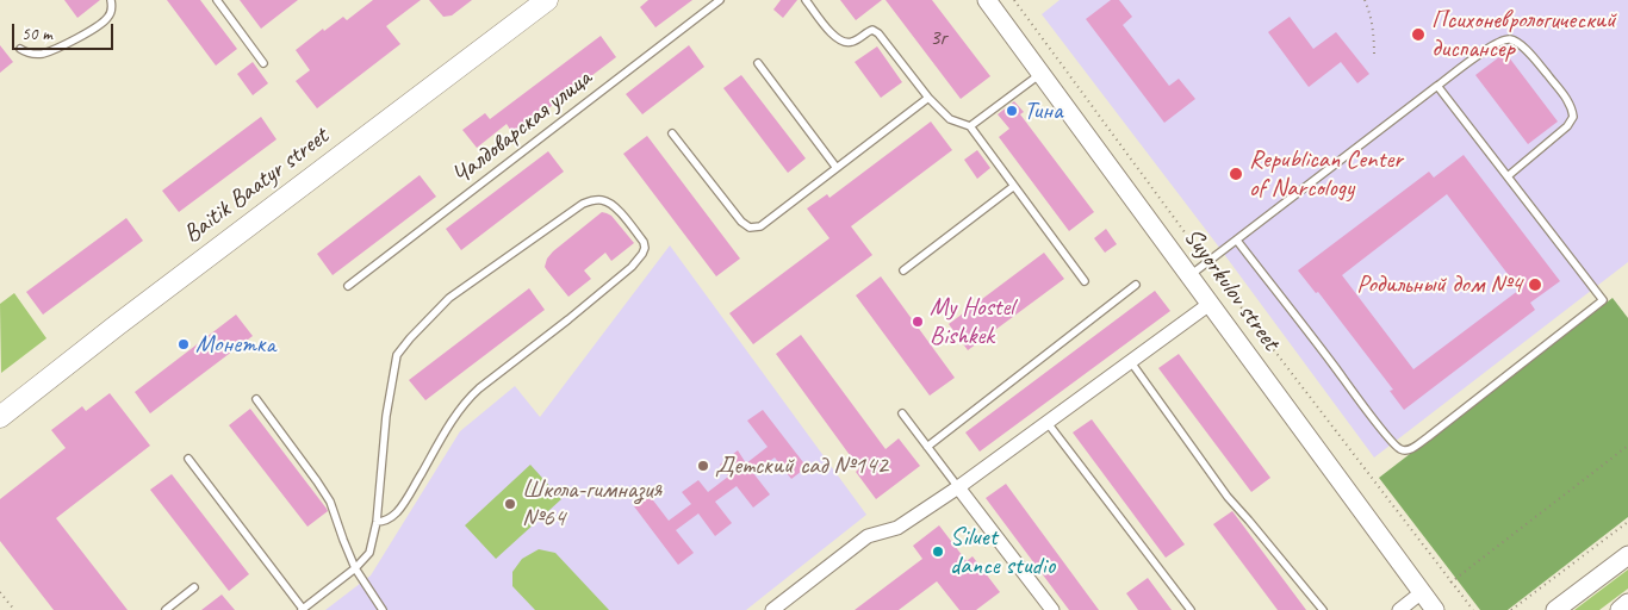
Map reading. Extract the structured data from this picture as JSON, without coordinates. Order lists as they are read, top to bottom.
{
  "streets": {
    "main road": ["Baitik Baatyr street"],
    "street": ["Suyorkulov street"],
    "lane": ["Чалдоварская улица"]
  },
  "places": [
    "Психоневрологический диспансер",
    "Тина",
    "Republican Center of Narcology",
    "Родильный дом №4",
    "My Hostel Bishkek",
    "Монетка",
    "Детский сад №142",
    "Школа-гимназия №64",
    "Siluet dance studio"
  ],
  "house_numbers": ["3г"],
  "scale_bar": "50 m"
}
